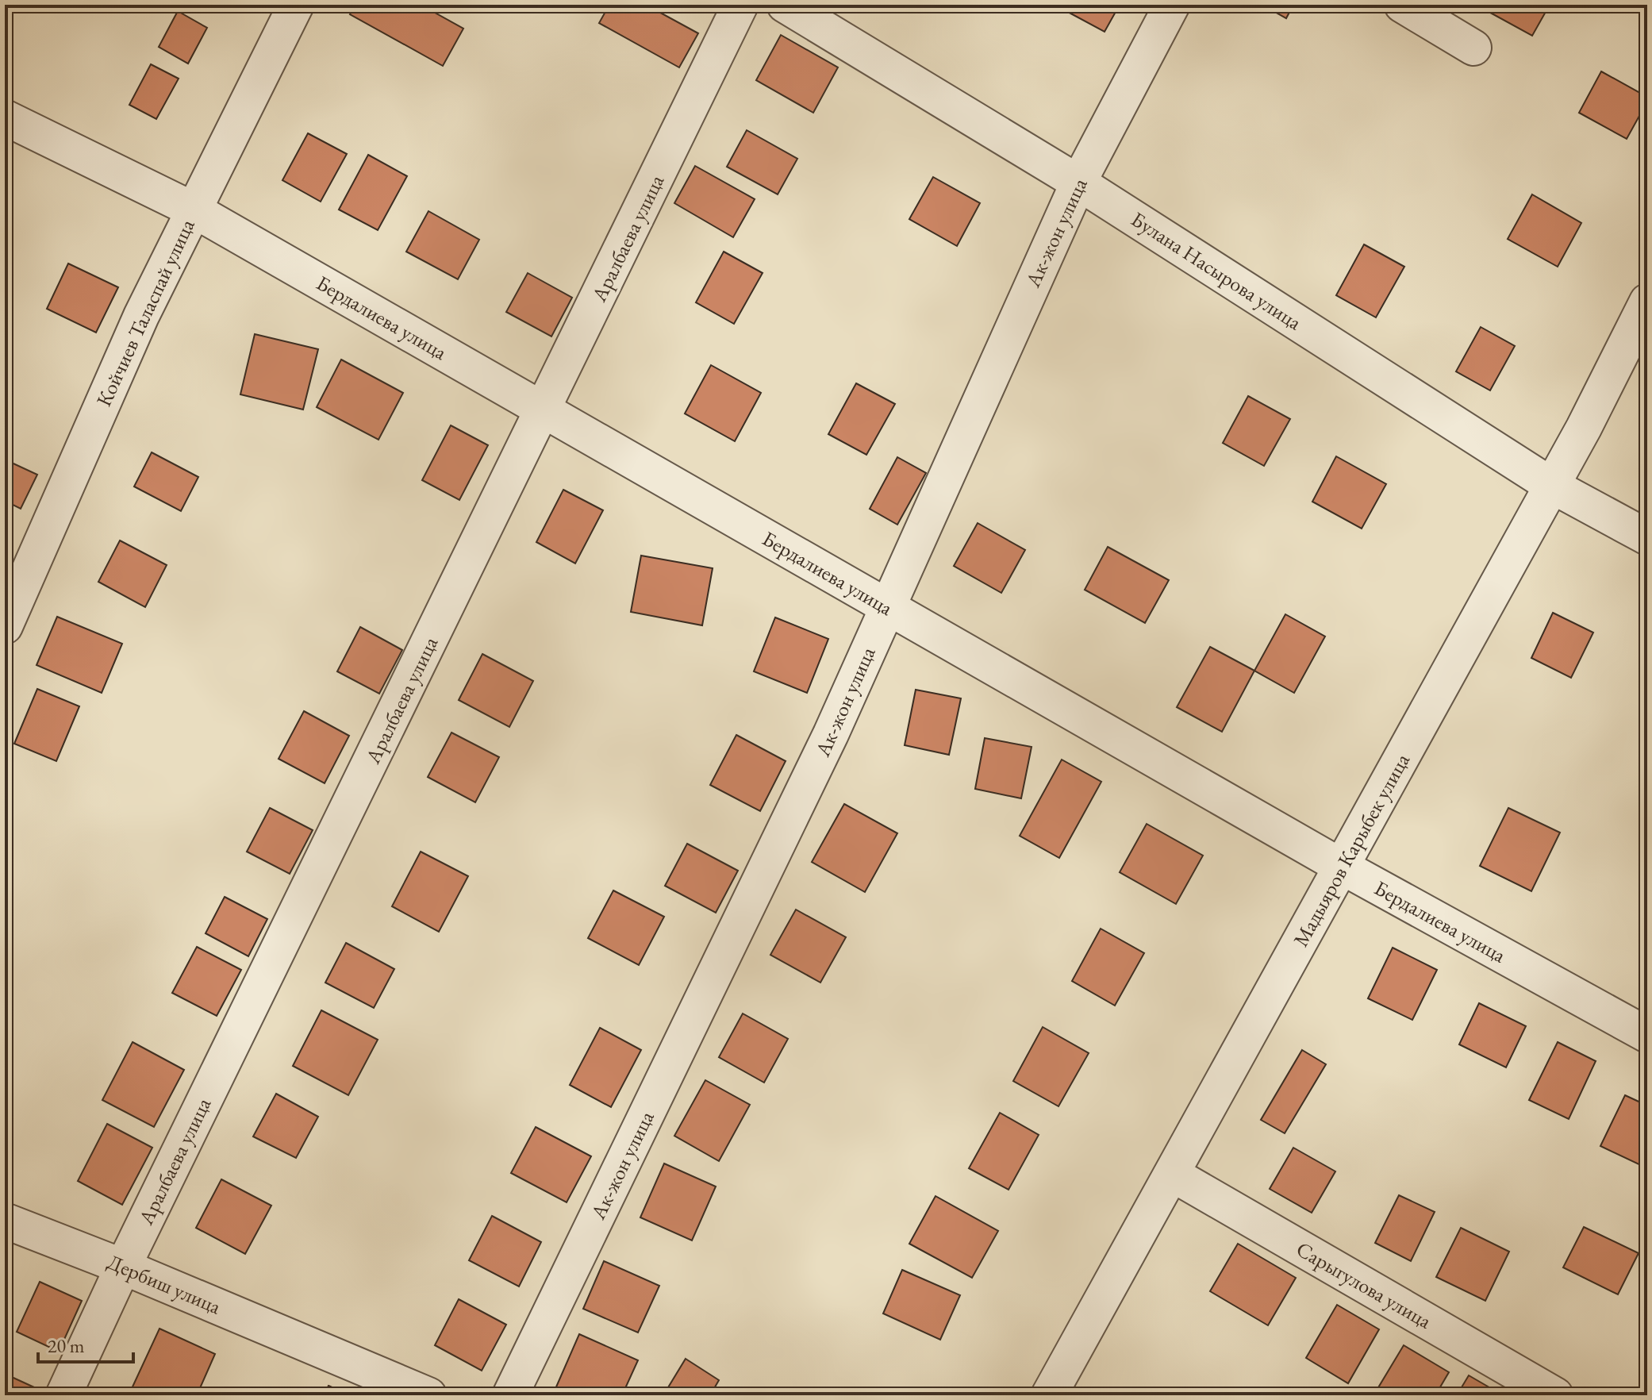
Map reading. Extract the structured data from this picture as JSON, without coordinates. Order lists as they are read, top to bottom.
{
  "streets": {
    "street": [
      "Ак-жон улица",
      "Аралбаева улица",
      "Булана Насырова улица",
      "Койчиев Таласпай улица",
      "Бердалиева улица",
      "Мадыяров Карыбек улица",
      "Дербиш улица",
      "Сарыгулова улица"
    ]
  },
  "crossings": [
    ["Ак-жон улица", "Булана Насырова улица"],
    ["Ак-жон улица", "Бердалиева улица"],
    ["Аралбаева улица", "Бердалиева улица"],
    ["Аралбаева улица", "Дербиш улица"],
    ["Булана Насырова улица", "Мадыяров Карыбек улица"],
    ["Койчиев Таласпай улица", "Бердалиева улица"],
    ["Бердалиева улица", "Мадыяров Карыбек улица"],
    ["Мадыяров Карыбек улица", "Сарыгулова улица"]
  ],
  "scale_bar": "20 m"
}
